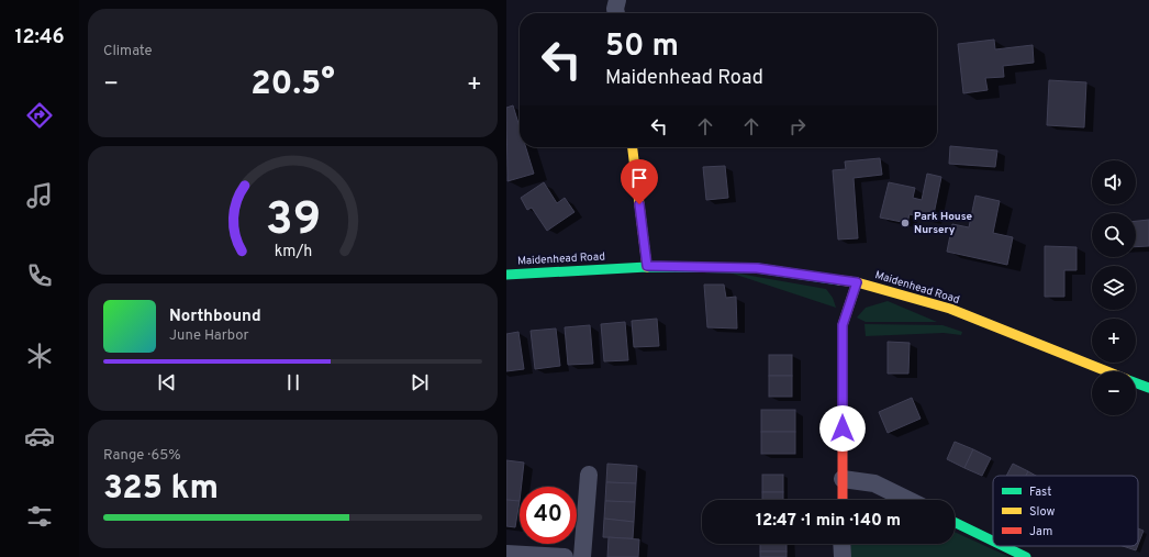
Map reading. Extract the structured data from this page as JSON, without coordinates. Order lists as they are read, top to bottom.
{
  "streets": {
    "main road": ["Maidenhead Road"]
  },
  "places": ["Park House Nursery"],
  "legend": ["Fast", "Slow", "Jam"],
  "page": {
    "tabs": "12:46",
    "tile": [
      "Climate",
      ["Range · 65%", "325 km"]
    ],
    "turn": ["50 m", "Maidenhead Road"],
    "heat": ["−", "20.5°", "+"],
    "map_buttons": ["+", "−"],
    "song": ["Northbound", "June Harbor"],
    "limit": "40",
    "trip": "12:47 · 1 min · 140 m",
    "gauge": ["39", "km/h"]
  }
}
